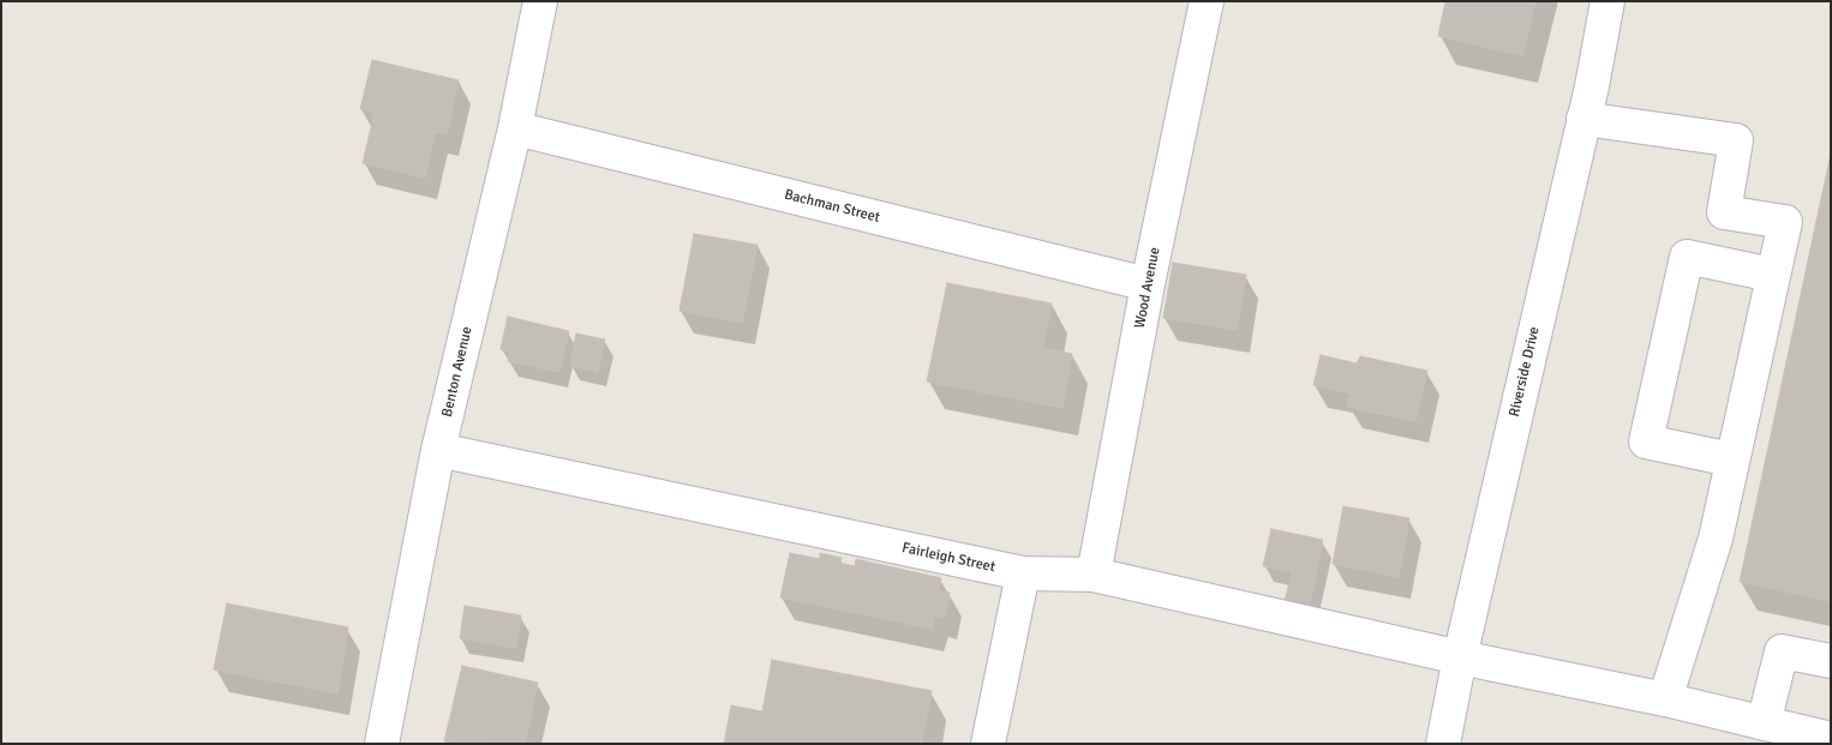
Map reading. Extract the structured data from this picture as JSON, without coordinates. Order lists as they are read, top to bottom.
{
  "streets": {
    "street": [
      "Bachman Street",
      "Wood Avenue",
      "Benton Avenue",
      "Riverside Drive",
      "Fairleigh Street"
    ]
  },
  "crossings": [
    ["Bachman Street", "Wood Avenue"],
    ["Bachman Street", "Benton Avenue"],
    ["Wood Avenue", "Fairleigh Street"],
    ["Benton Avenue", "Fairleigh Street"],
    ["Riverside Drive", "Fairleigh Street"]
  ]
}
